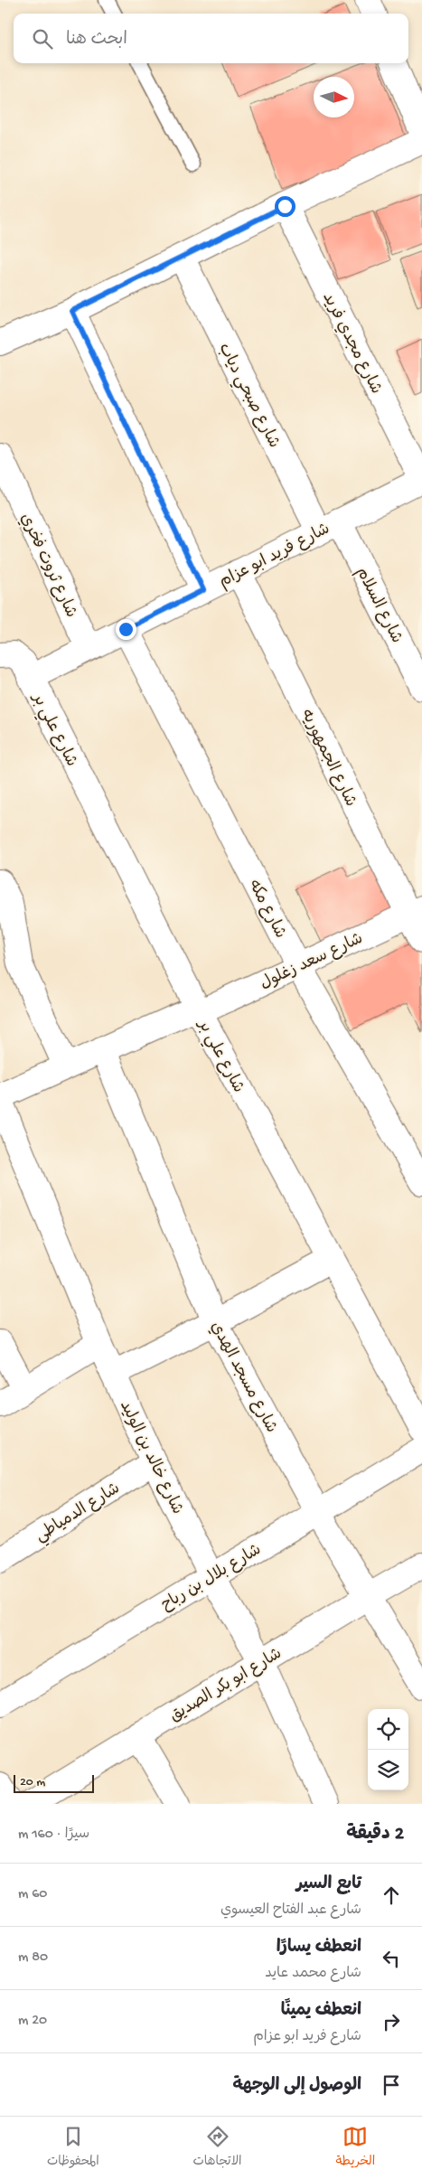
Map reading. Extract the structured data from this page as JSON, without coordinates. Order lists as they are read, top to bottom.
{
  "streets": {
    "street": [
      "شارع مجدي فريد",
      "شارع صبحي دياب",
      "شارع فريد ابو عزام",
      "شارع ثروت فخري",
      "شارع السلام",
      "شارع علي بر",
      "شارع الجمهوريه",
      "شارع مكه",
      "شارع سعد زغلول",
      "شارع مسجد الهدي",
      "شارع خالد بن الوليد",
      "شارع الدمياطي",
      "شارع بلال بن رباح",
      "شارع ابو بكر الصديق"
    ]
  },
  "crossings": [
    ["شارع مجدي فريد", "شارع فريد ابو عزام"],
    ["شارع صبحي دياب", "شارع فريد ابو عزام"],
    ["شارع صبحي دياب", "شارع السلام"],
    ["شارع فريد ابو عزام", "شارع ثروت فخري"],
    ["شارع فريد ابو عزام", "شارع السلام"],
    ["شارع فريد ابو عزام", "شارع علي بر"],
    ["شارع فريد ابو عزام", "شارع الجمهوريه"],
    ["شارع فريد ابو عزام", "شارع مكه"],
    ["شارع علي بر", "شارع سعد زغلول"],
    ["شارع الجمهوريه", "شارع سعد زغلول"],
    ["شارع مكه", "شارع سعد زغلول"],
    ["شارع سعد زغلول", "شارع مسجد الهدي"],
    ["شارع مسجد الهدي", "شارع بلال بن رباح"],
    ["شارع مسجد الهدي", "شارع ابو بكر الصديق"],
    ["شارع خالد بن الوليد", "شارع الدمياطي"],
    ["شارع خالد بن الوليد", "شارع بلال بن رباح"],
    ["شارع خالد بن الوليد", "شارع ابو بكر الصديق"]
  ],
  "scale_bar": "20 m",
  "north": "right",
  "page": {
    "search": "ابحث هنا",
    "scale": "20 m",
    "heading": ["2 دقيقة", "سيرًا · 160 m"],
    "list": [
      ["تابع السير", "شارع عبد الفتاح العيسوي", "60 m"],
      ["انعطف يسارًا", "شارع محمد عايد", "80 m"],
      ["انعطف يمينًا", "شارع فريد ابو عزام", "20 m"],
      "الوصول إلى الوجهة"
    ],
    "nav": ["الخريطة", "الاتجاهات", "المحفوظات"]
  }
}
